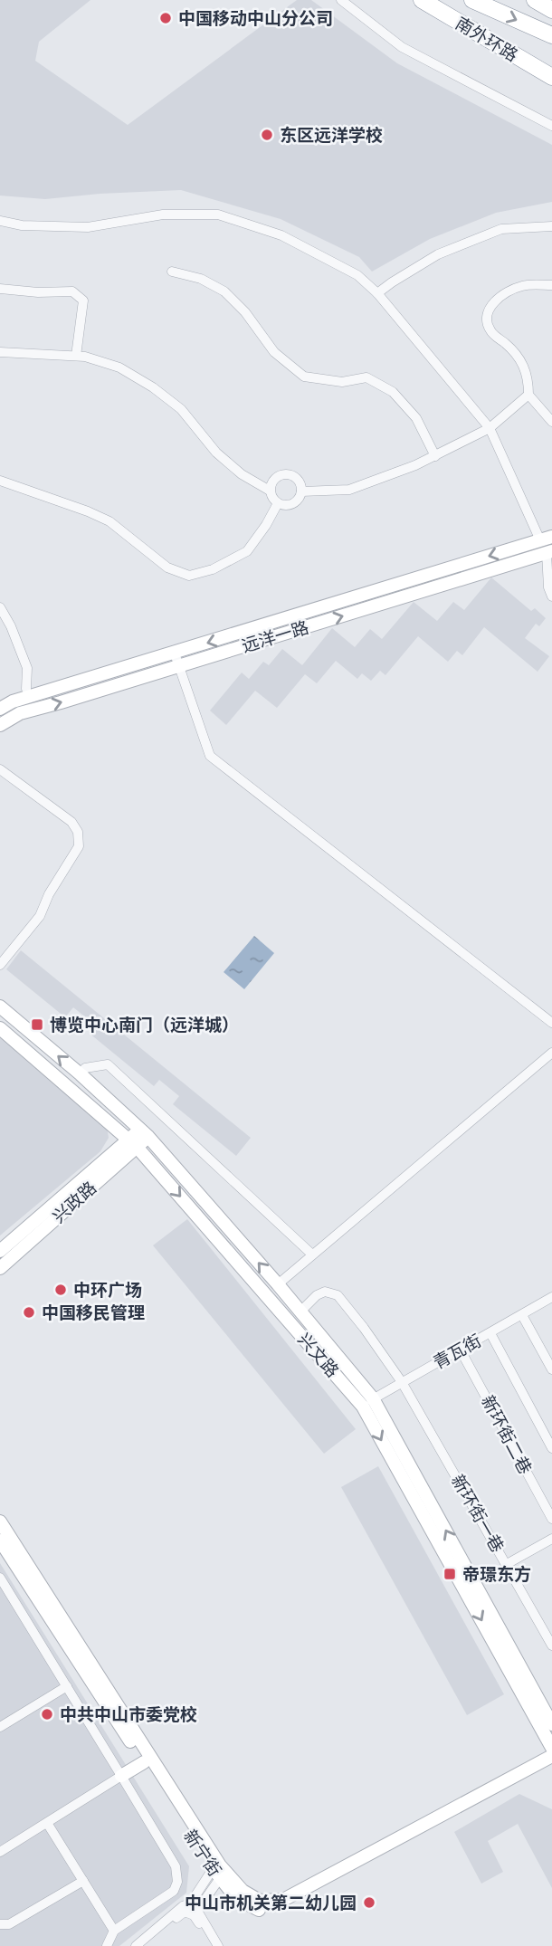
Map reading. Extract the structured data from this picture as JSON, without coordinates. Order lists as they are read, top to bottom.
{
  "streets": {
    "highway": ["南外环路"],
    "street": [
      "远洋一路",
      "兴政路",
      "青瓦街",
      "兴文路",
      "新环街二巷",
      "新环街一巷",
      "新宁街"
    ]
  },
  "crossings": [
    ["兴政路", "兴文路"],
    ["青瓦街", "兴文路"],
    ["青瓦街", "新环街二巷"],
    ["青瓦街", "新环街一巷"],
    ["兴文路", "新环街一巷"]
  ],
  "places": {
    "other": [
      "中国移动中山分公司",
      "东区远洋学校",
      "中环广场",
      "中国移民管理",
      "中共中山市委党校",
      "中山市机关第二幼儿园"
    ],
    "transit": ["博览中心南门（远洋城）", "帝璟东方"]
  }
}
